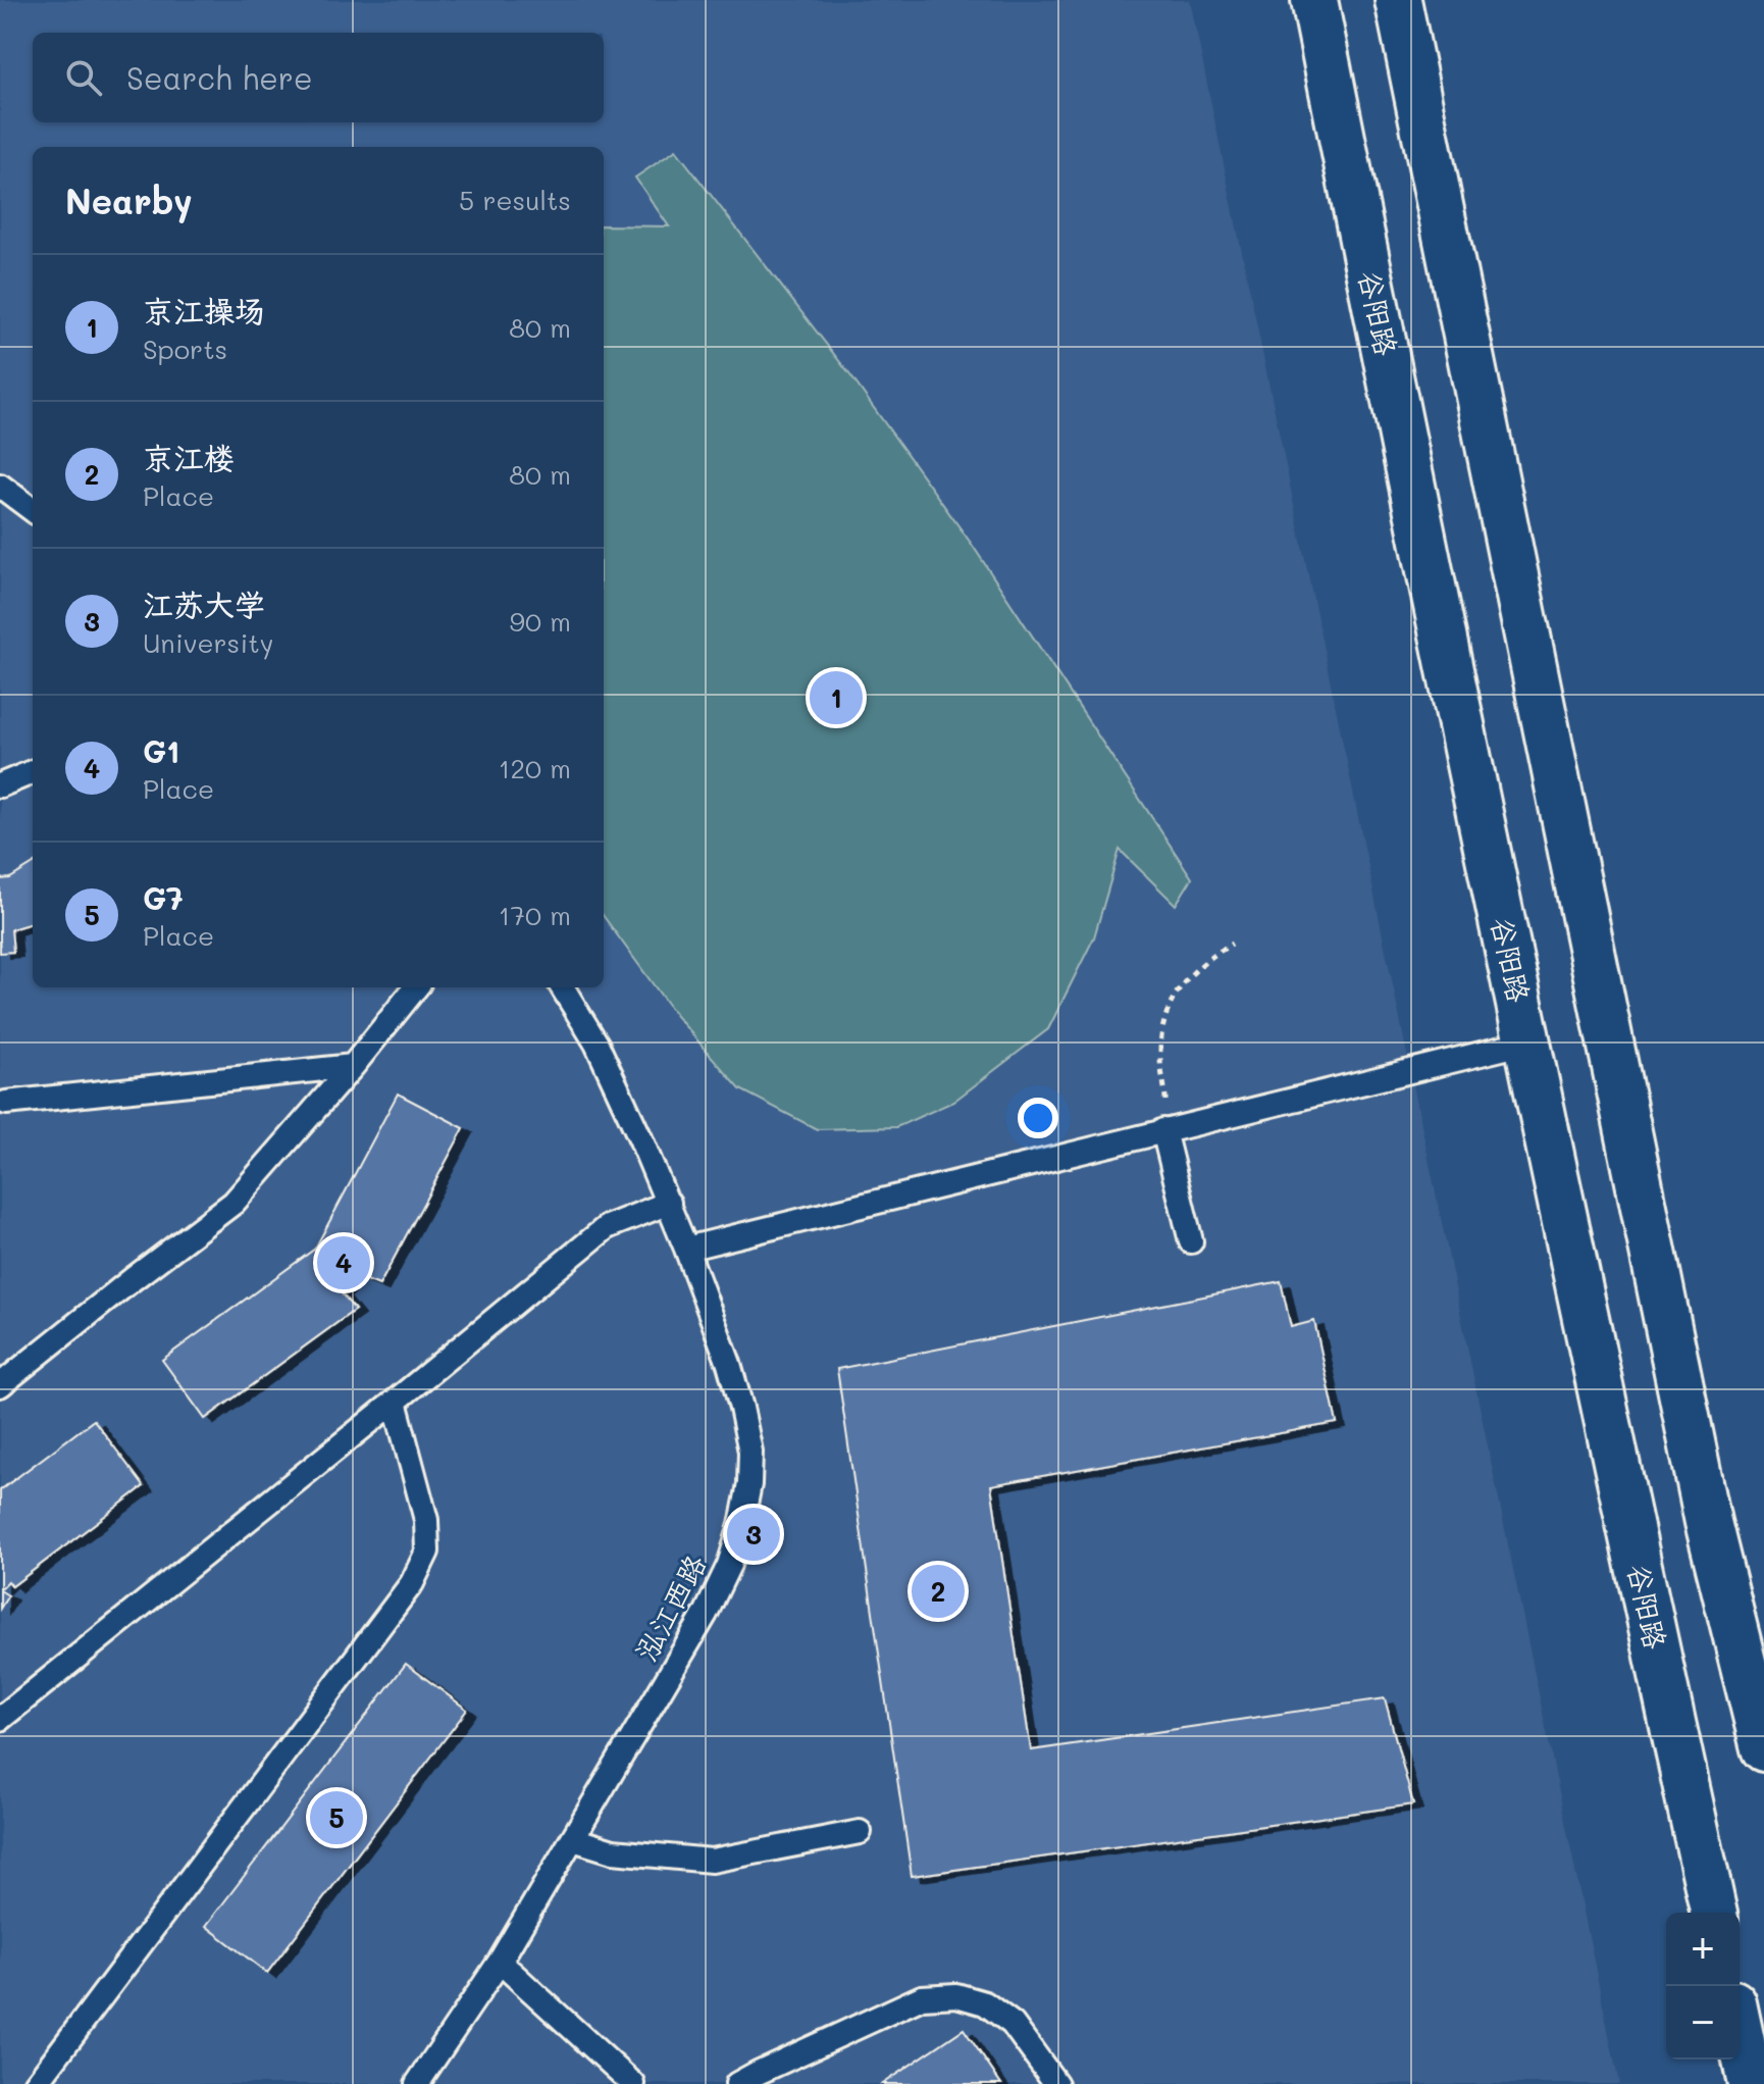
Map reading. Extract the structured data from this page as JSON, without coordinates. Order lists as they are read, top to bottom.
{
  "streets": {
    "main road": ["谷阳路"],
    "lane": ["泓江西路"]
  },
  "page": {
    "search": "Search here",
    "heading": ["Nearby", "5 results"],
    "list": [
      {
        "mark": "1",
        "name": "京江操场",
        "note": "Sports",
        "value": "80 m"
      },
      {
        "mark": "2",
        "name": "京江楼",
        "note": "Place",
        "value": "80 m"
      },
      {
        "mark": "3",
        "name": "江苏大学",
        "note": "University",
        "value": "90 m"
      },
      {
        "mark": "4",
        "name": "G1",
        "note": "Place",
        "value": "120 m"
      },
      {
        "mark": "5",
        "name": "G7",
        "note": "Place",
        "value": "170 m"
      }
    ],
    "pins": [
      "1",
      "4",
      "3",
      "2",
      "5"
    ],
    "map_buttons": ["+", "−"]
  }
}
